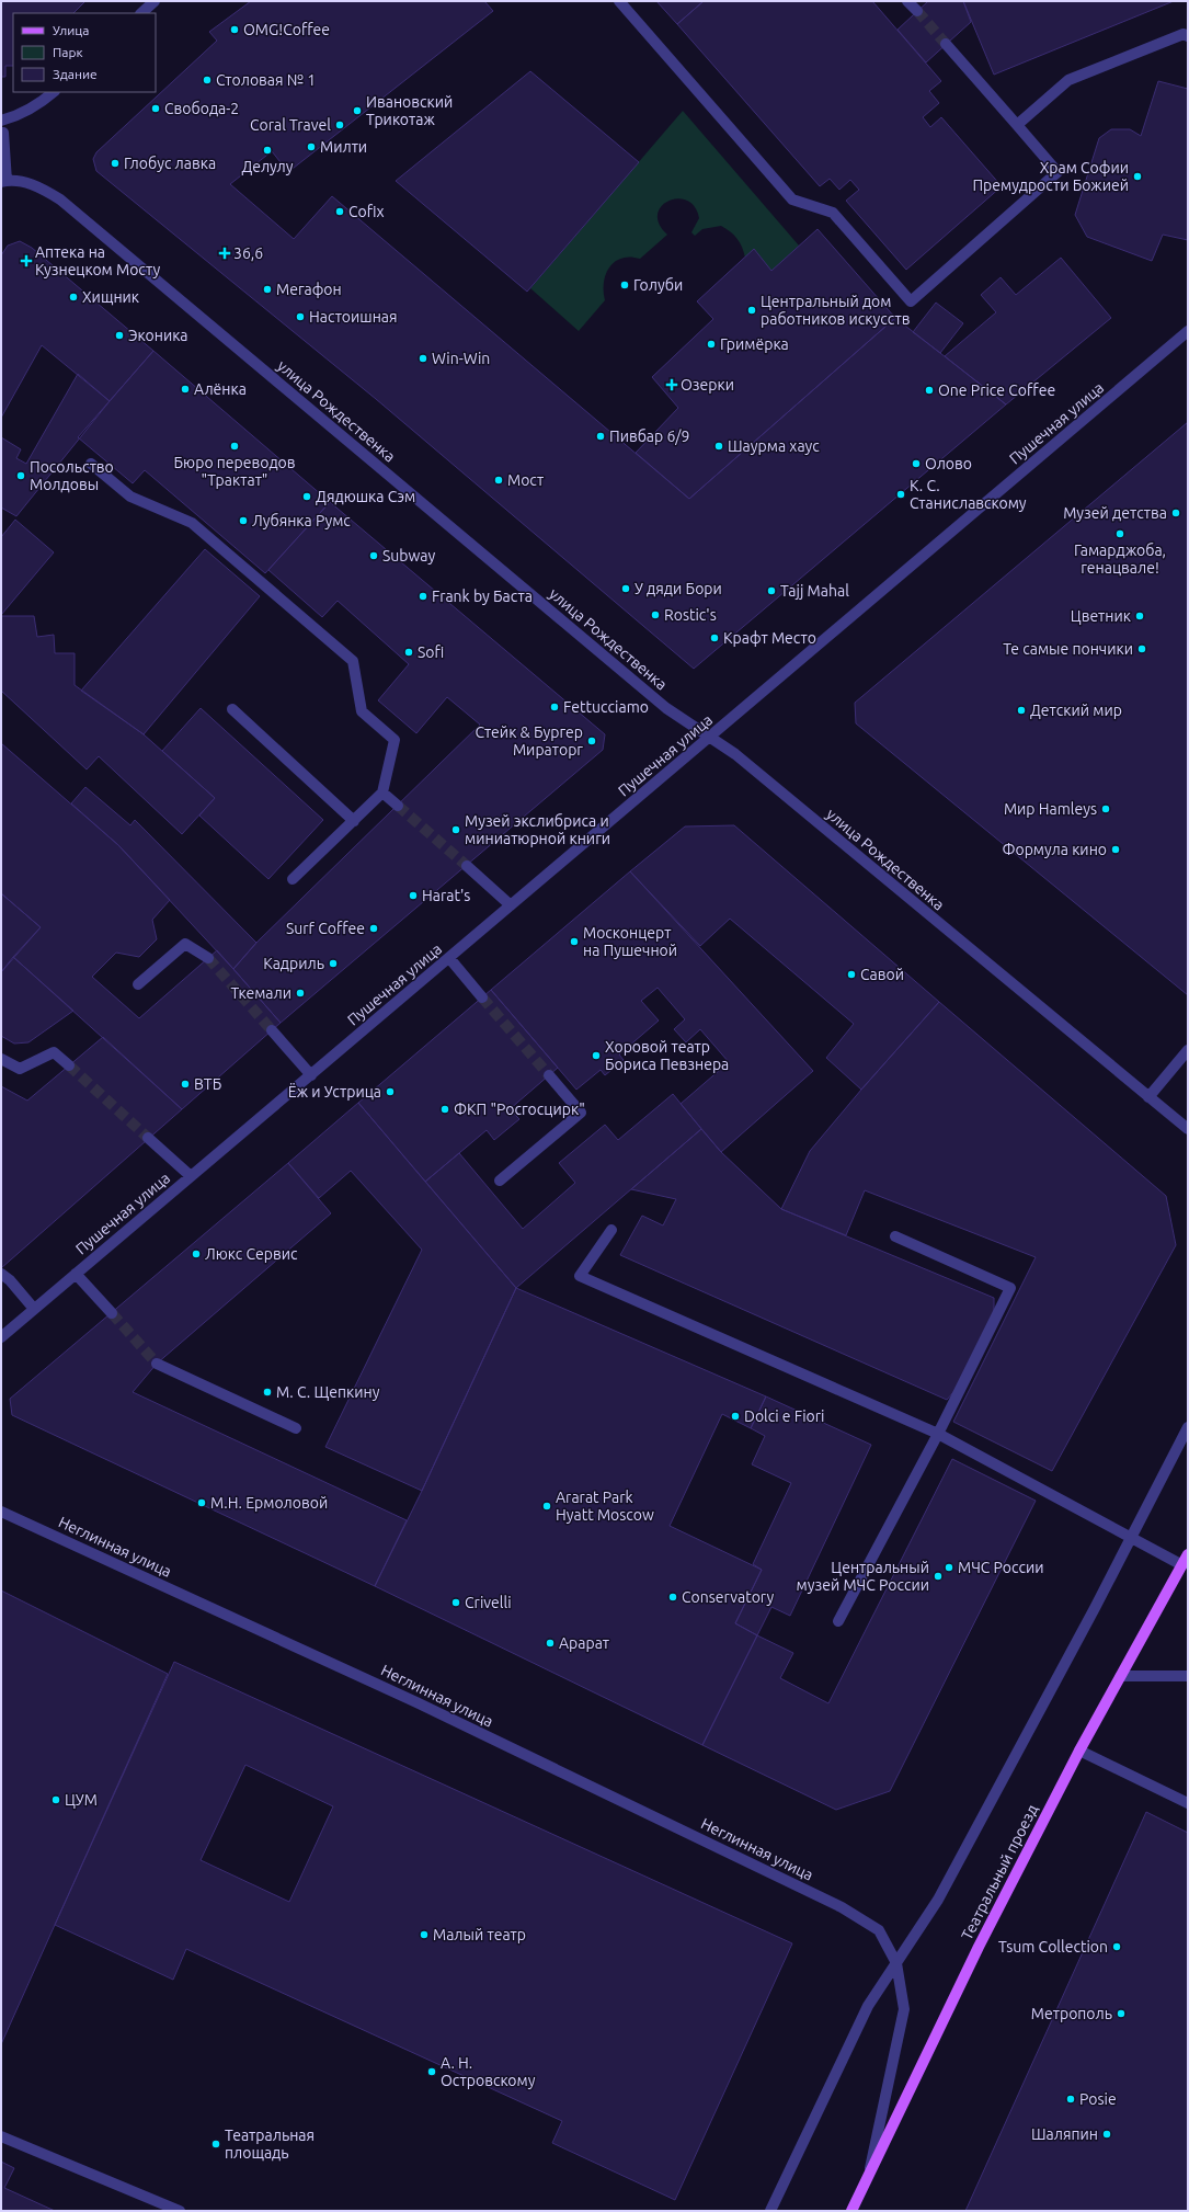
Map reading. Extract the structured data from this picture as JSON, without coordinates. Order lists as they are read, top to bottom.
{
  "streets": {
    "main road": ["Театральный проезд"],
    "street": ["улица Рождественка", "Пушечная улица", "Неглинная улица"]
  },
  "crossings": [
    ["улица Рождественка", "Пушечная улица"],
    ["Неглинная улица", "Театральный проезд"]
  ],
  "places": {
    "other": [
      "OMG!Coffee",
      "Столовая № 1",
      "Свобода-2",
      "Ивановский Трикотаж",
      "Coral Travel",
      "Милти",
      "Делулу",
      "Глобус лавка",
      "Храм Софии Премудрости Божией",
      "Cofix",
      "Голуби",
      "Мегафон",
      "Хищник",
      "Центральный дом работников искусств",
      "Настоишная",
      "Эконика",
      "Гримёрка",
      "Win-Win",
      "Алёнка",
      "One Price Coffee",
      "Пивбар 6/9",
      "Бюро переводов \"Трактат\"",
      "Шаурма хаус",
      "Олово",
      "Посольство Молдовы",
      "Мост",
      "К. С. Станиславскому",
      "Дядюшка Сэм",
      "Музей детства",
      "Лубянка Румс",
      "Гамарджоба, генацвале!",
      "Subway",
      "У дяди Бори",
      "Tajj Mahal",
      "Frank by Баста",
      "Rostic's",
      "Цветник",
      "Крафт Место",
      "Те самые пончики",
      "Sofi",
      "Fettucciamo",
      "Детский мир",
      "Стейк & Бургер Мираторг",
      "Мир Hamleys",
      "Музей экслибриса и миниатюрной книги",
      "Формула кино",
      "Harat's",
      "Surf Coffee",
      "Москонцерт на Пушечной",
      "Кадриль",
      "Савой",
      "Ткемали",
      "Хоровой театр Бориса Певзнера",
      "ВТБ",
      "Ёж и Устрица",
      "ФКП \"Росгосцирк\"",
      "Люкс Сервис",
      "М. С. Щепкину",
      "Dolci e Fiori",
      "М.Н. Ермоловой",
      "Ararat Park Hyatt Moscow",
      "МЧС России",
      "Центральный музей МЧС России",
      "Conservatory",
      "Crivelli",
      "Арарат",
      "ЦУМ",
      "Малый театр",
      "Tsum Collection",
      "Метрополь",
      "А. Н. Островскому",
      "Posie",
      "Шаляпин",
      "Театральная площадь"
    ],
    "health": ["36,6", "Аптека на Кузнецком Мосту", "Озерки"]
  },
  "legend": ["Улица", "Парк", "Здание"]
}
